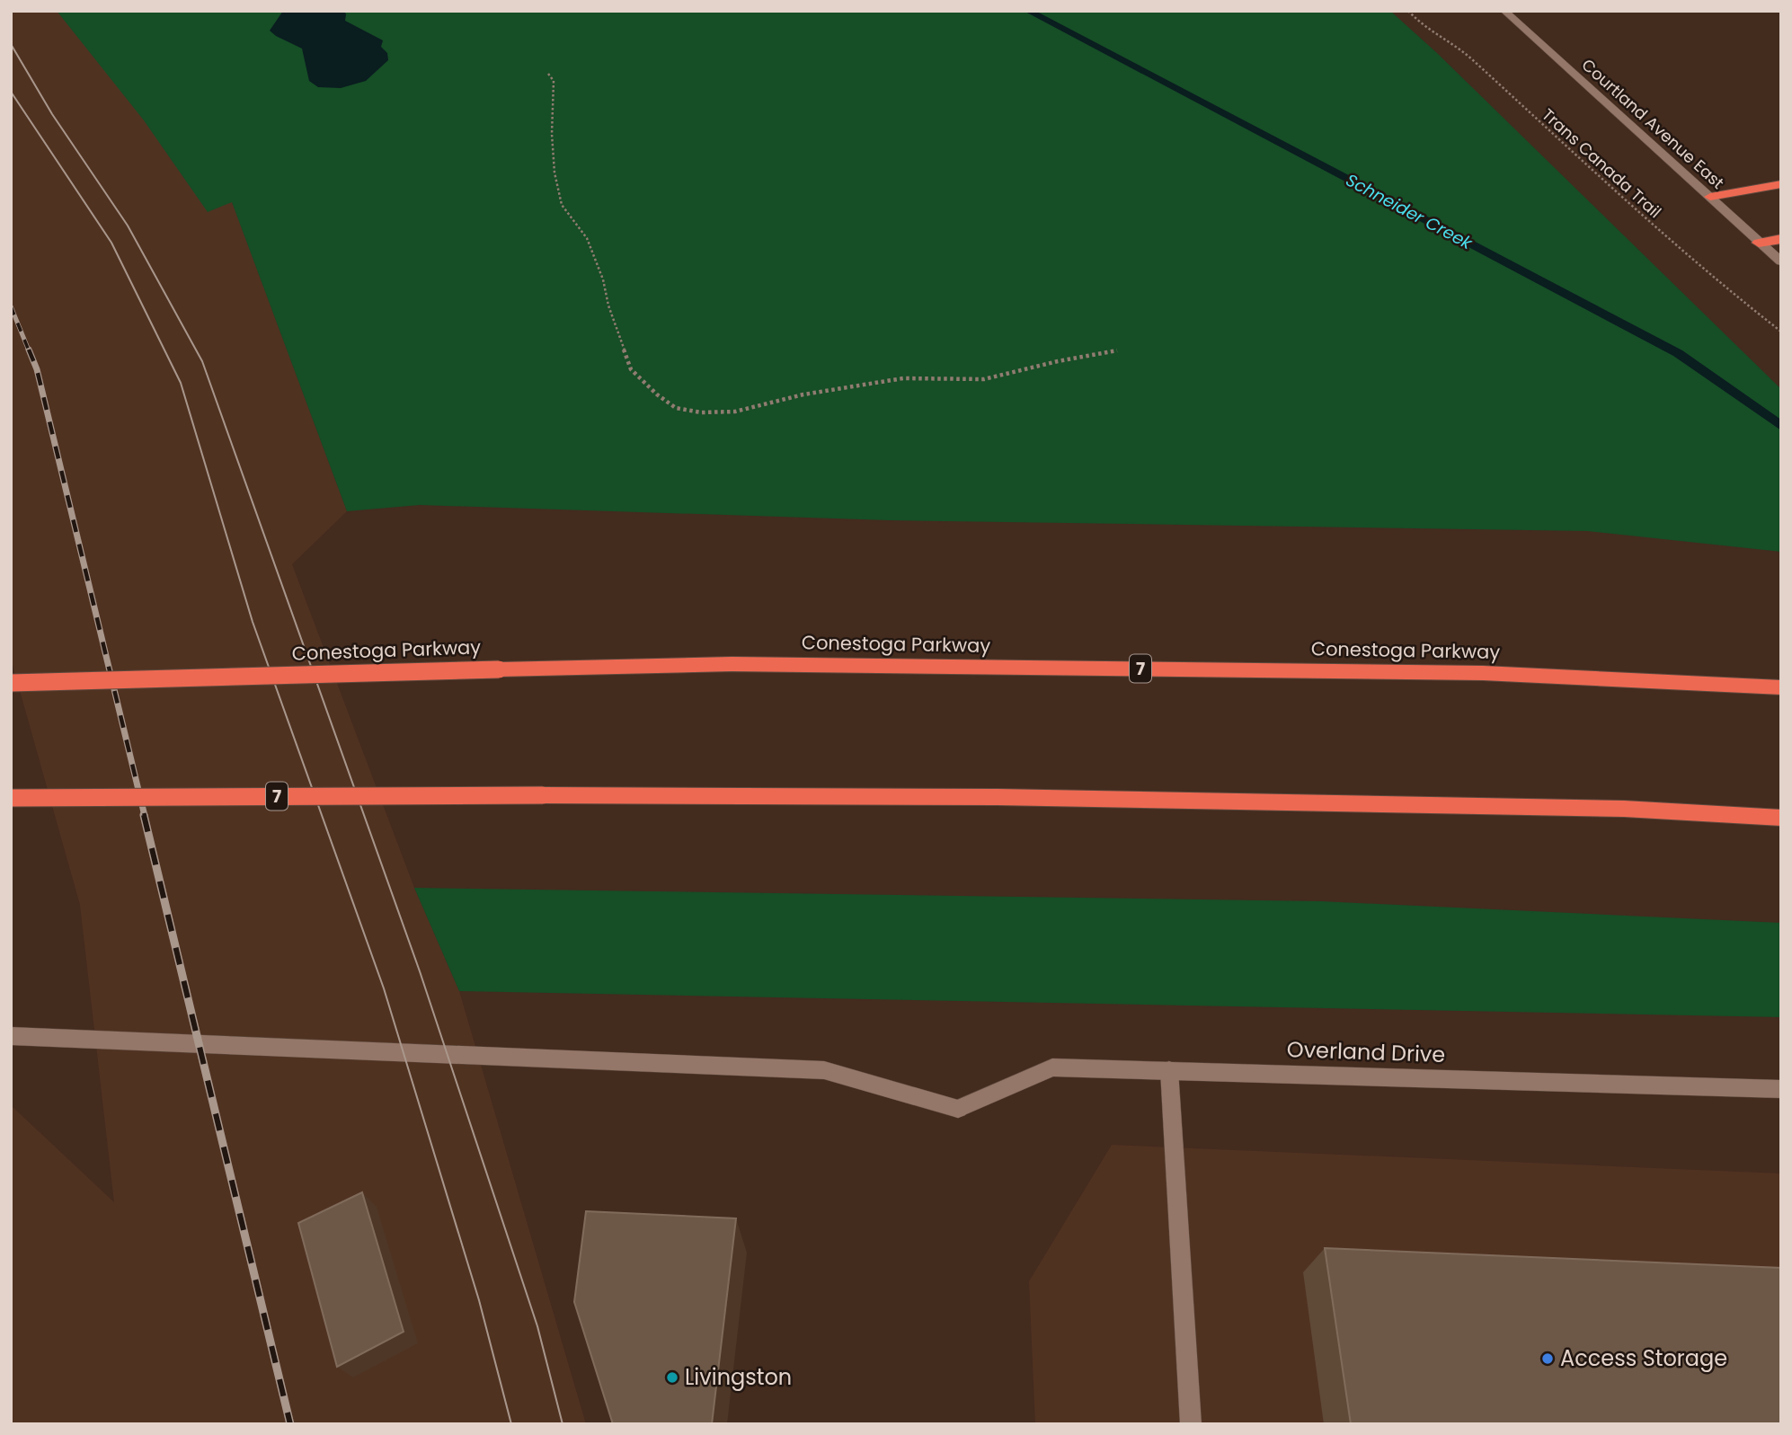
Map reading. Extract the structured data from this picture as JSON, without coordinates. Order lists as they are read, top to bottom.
{
  "streets": {
    "highway": ["Conestoga Parkway", "7"],
    "main road": ["Courtland Avenue East", "Overland Drive"],
    "path": ["Trans Canada Trail"]
  },
  "water": ["Schneider Creek"],
  "places": ["Access Storage", "Livingston"]
}
